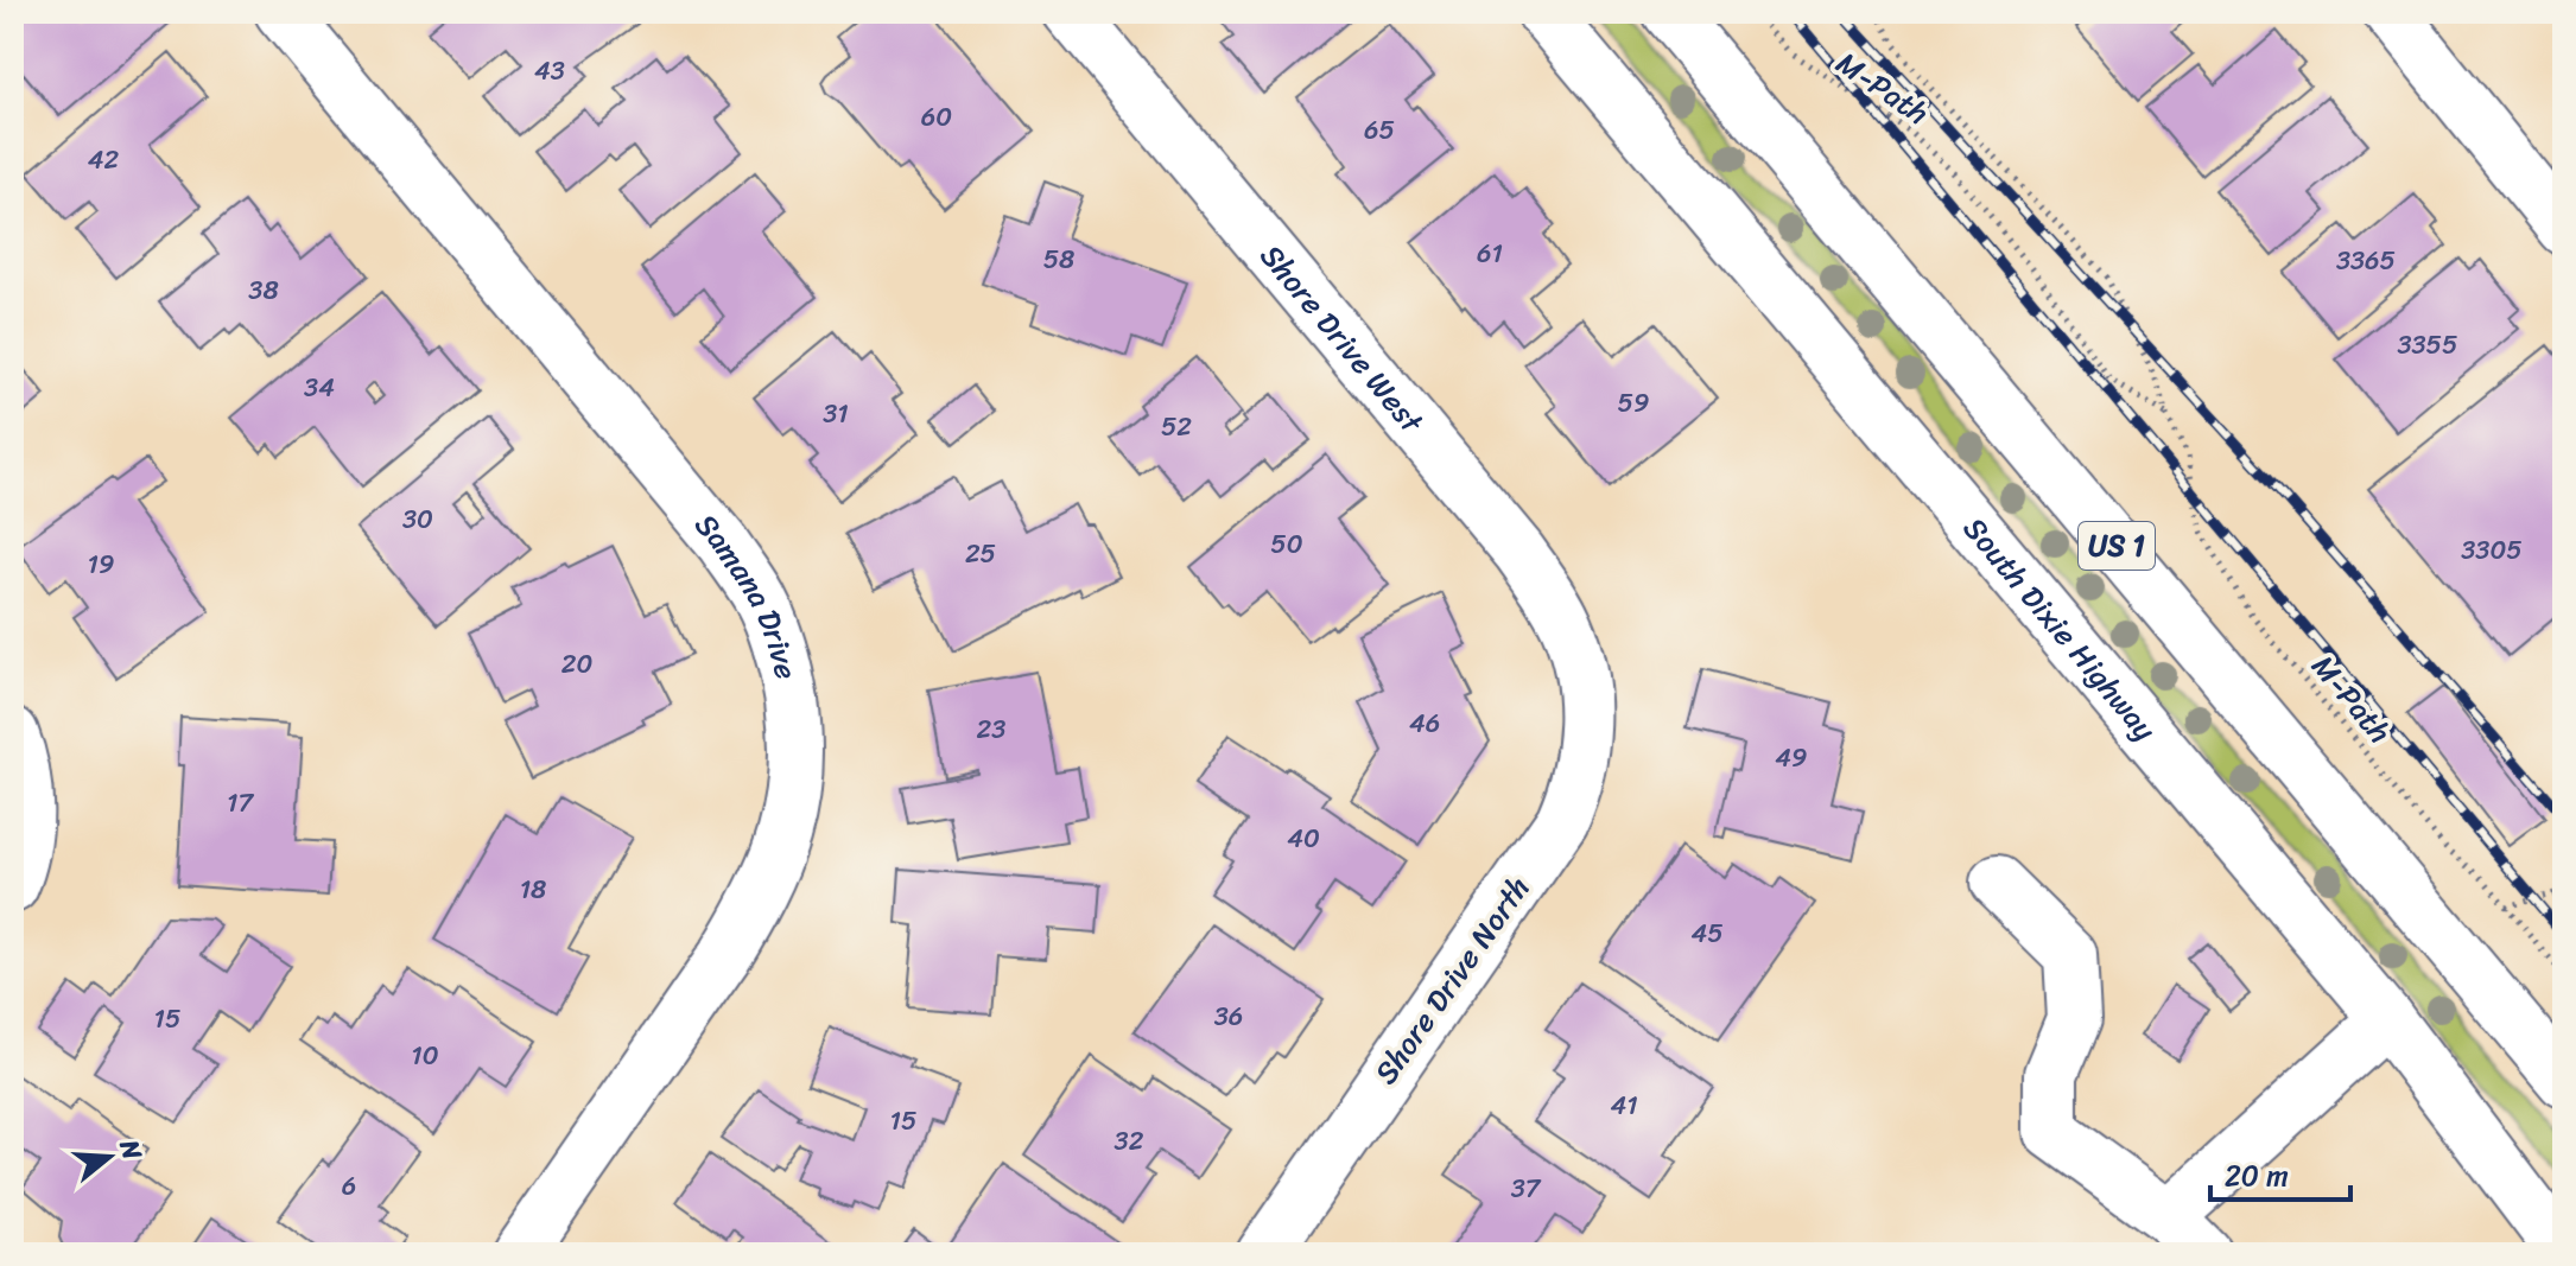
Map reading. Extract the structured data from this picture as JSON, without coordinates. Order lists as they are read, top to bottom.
{
  "streets": {
    "main road": [
      "Shore Drive West",
      "US 1",
      "Samana Drive",
      "South Dixie Highway",
      "Shore Drive North"
    ],
    "path": ["M-Path"]
  },
  "crossings": [
    ["Shore Drive West", "Shore Drive North"]
  ],
  "house_numbers": [
    "43",
    "60",
    "65",
    "42",
    "61",
    "58",
    "3365",
    "38",
    "3355",
    "34",
    "59",
    "31",
    "52",
    "30",
    "50",
    "3305",
    "25",
    "19",
    "20",
    "46",
    "23",
    "49",
    "17",
    "40",
    "18",
    "45",
    "36",
    "15",
    "10",
    "41",
    "15",
    "32",
    "6",
    "37"
  ],
  "scale_bar": "20 m",
  "north": "right"
}
